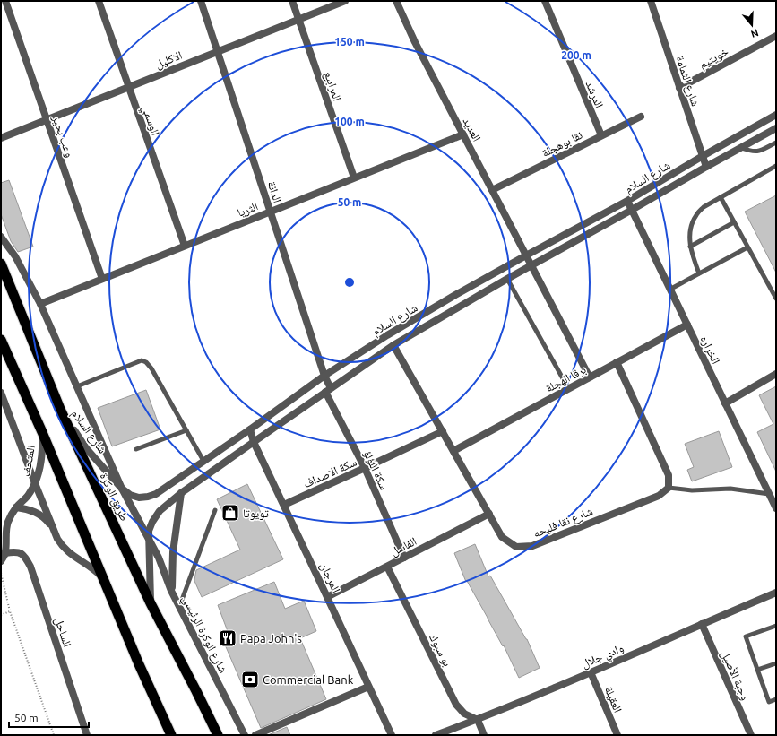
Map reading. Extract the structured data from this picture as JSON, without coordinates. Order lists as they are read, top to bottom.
{
  "streets": {
    "highway": ["طريق الوكرة"],
    "street": [
      "خويتيم",
      "الاكليل",
      "شارع الثمامة",
      "المرابيع",
      "المرشد",
      "الوسمي",
      "العديد",
      "وعب بحير",
      "نقا بوهجلة",
      "شارع السلام",
      "الدانة",
      "الثريا",
      "الخراره",
      "برقا الهجلة",
      "المتحف",
      "سكة اللؤلؤ",
      "سكة الاصداف",
      "شارع نقا فليحه",
      "الفاسل",
      "المرجان",
      "الساحل",
      "شارع الوكرة الرئيسي",
      "بو سبوك",
      "وادي جلال",
      "وجبة الأصيل",
      "العقيلة"
    ]
  },
  "crossings": [
    ["خويتيم", "شارع الثمامة"],
    ["الاكليل", "المرابيع"],
    ["الاكليل", "الوسمي"],
    ["الاكليل", "وعب بحير"],
    ["الاكليل", "الدانة"],
    ["شارع الثمامة", "شارع السلام"],
    ["المرابيع", "الثريا"],
    ["المرشد", "نقا بوهجلة"],
    ["الوسمي", "الثريا"],
    ["العديد", "نقا بوهجلة"],
    ["العديد", "شارع السلام"],
    ["العديد", "الثريا"],
    ["العديد", "برقا الهجلة"],
    ["وعب بحير", "الثريا"],
    ["شارع السلام", "الدانة"],
    ["شارع السلام", "الخراره"],
    ["شارع السلام", "سكة اللؤلؤ"],
    ["شارع السلام", "طريق الوكرة"],
    ["شارع السلام", "شارع نقا فليحه"],
    ["شارع السلام", "المرجان"],
    ["شارع السلام", "شارع الوكرة الرئيسي"],
    ["الدانة", "الثريا"],
    ["الدانة", "سكة اللؤلؤ"],
    ["الثريا", "طريق الوكرة"],
    ["الخراره", "برقا الهجلة"],
    ["برقا الهجلة", "شارع نقا فليحه"],
    ["المتحف", "الساحل"],
    ["سكة اللؤلؤ", "سكة الاصداف"],
    ["سكة اللؤلؤ", "الفاسل"],
    ["سكة الاصداف", "شارع نقا فليحه"],
    ["سكة الاصداف", "المرجان"],
    ["طريق الوكرة", "شارع الوكرة الرئيسي"],
    ["شارع نقا فليحه", "الفاسل"],
    ["الفاسل", "المرجان"],
    ["الفاسل", "بو سبوك"],
    ["بو سبوك", "وادي جلال"],
    ["وادي جلال", "وجبة الأصيل"],
    ["وادي جلال", "العقيلة"]
  ],
  "places": {
    "shop": ["تويوتا"],
    "restaurant": ["Papa John's"],
    "bank": ["Commercial Bank"]
  },
  "scale_bar": "50 m",
  "north": "bottom",
  "rings": [
    "150 m",
    "200 m",
    "100 m",
    "50 m"
  ]
}
